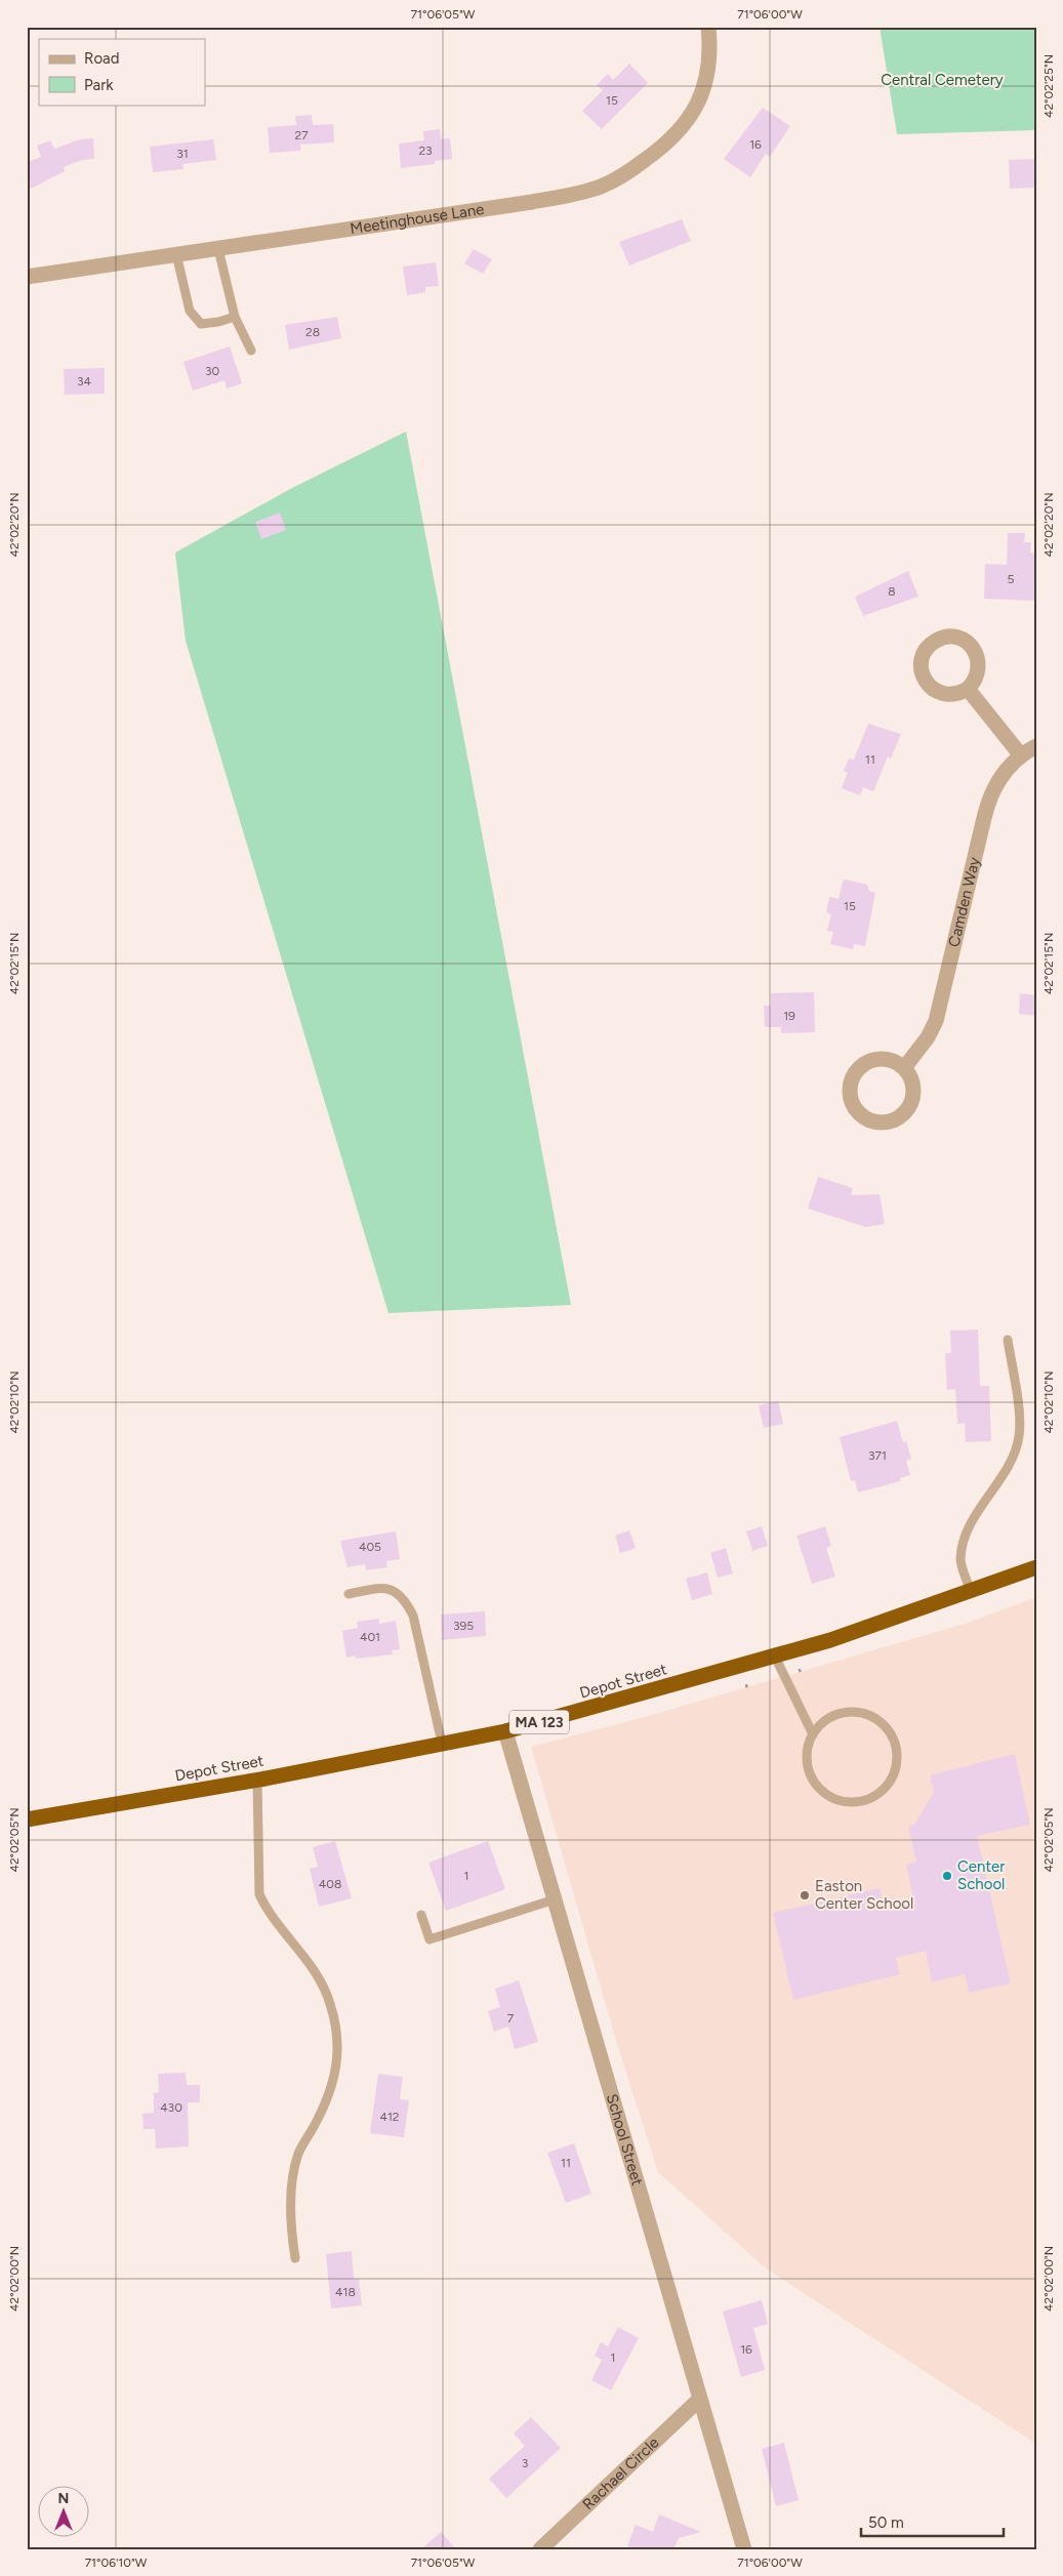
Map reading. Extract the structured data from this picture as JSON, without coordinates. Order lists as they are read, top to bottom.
{
  "streets": {
    "highway": ["Depot Street", "MA 123"],
    "street": [
      "Meetinghouse Lane",
      "Camden Way",
      "School Street",
      "Rachael Circle"
    ]
  },
  "crossings": [
    ["Depot Street", "School Street"],
    ["School Street", "Rachael Circle"]
  ],
  "parks": ["Central Cemetery"],
  "places": ["Center School", "Easton Center School"],
  "house_numbers": [
    "15",
    "27",
    "16",
    "23",
    "31",
    "28",
    "30",
    "34",
    "5",
    "8",
    "11",
    "15",
    "19",
    "371",
    "405",
    "395",
    "401",
    "1",
    "408",
    "7",
    "430",
    "412",
    "11",
    "418",
    "16",
    "1",
    "3"
  ],
  "legend": ["Road", "Park"],
  "scale_bar": "50 m",
  "north": "top",
  "coordinates": [
    "71°06'05\"W",
    "71°06'00\"W",
    "42°02'25\"N",
    "42°02'20\"N",
    "42°02'15\"N",
    "42°02'10\"N",
    "42°02'05\"N",
    "42°02'00\"N",
    "71°06'10\"W"
  ]
}
